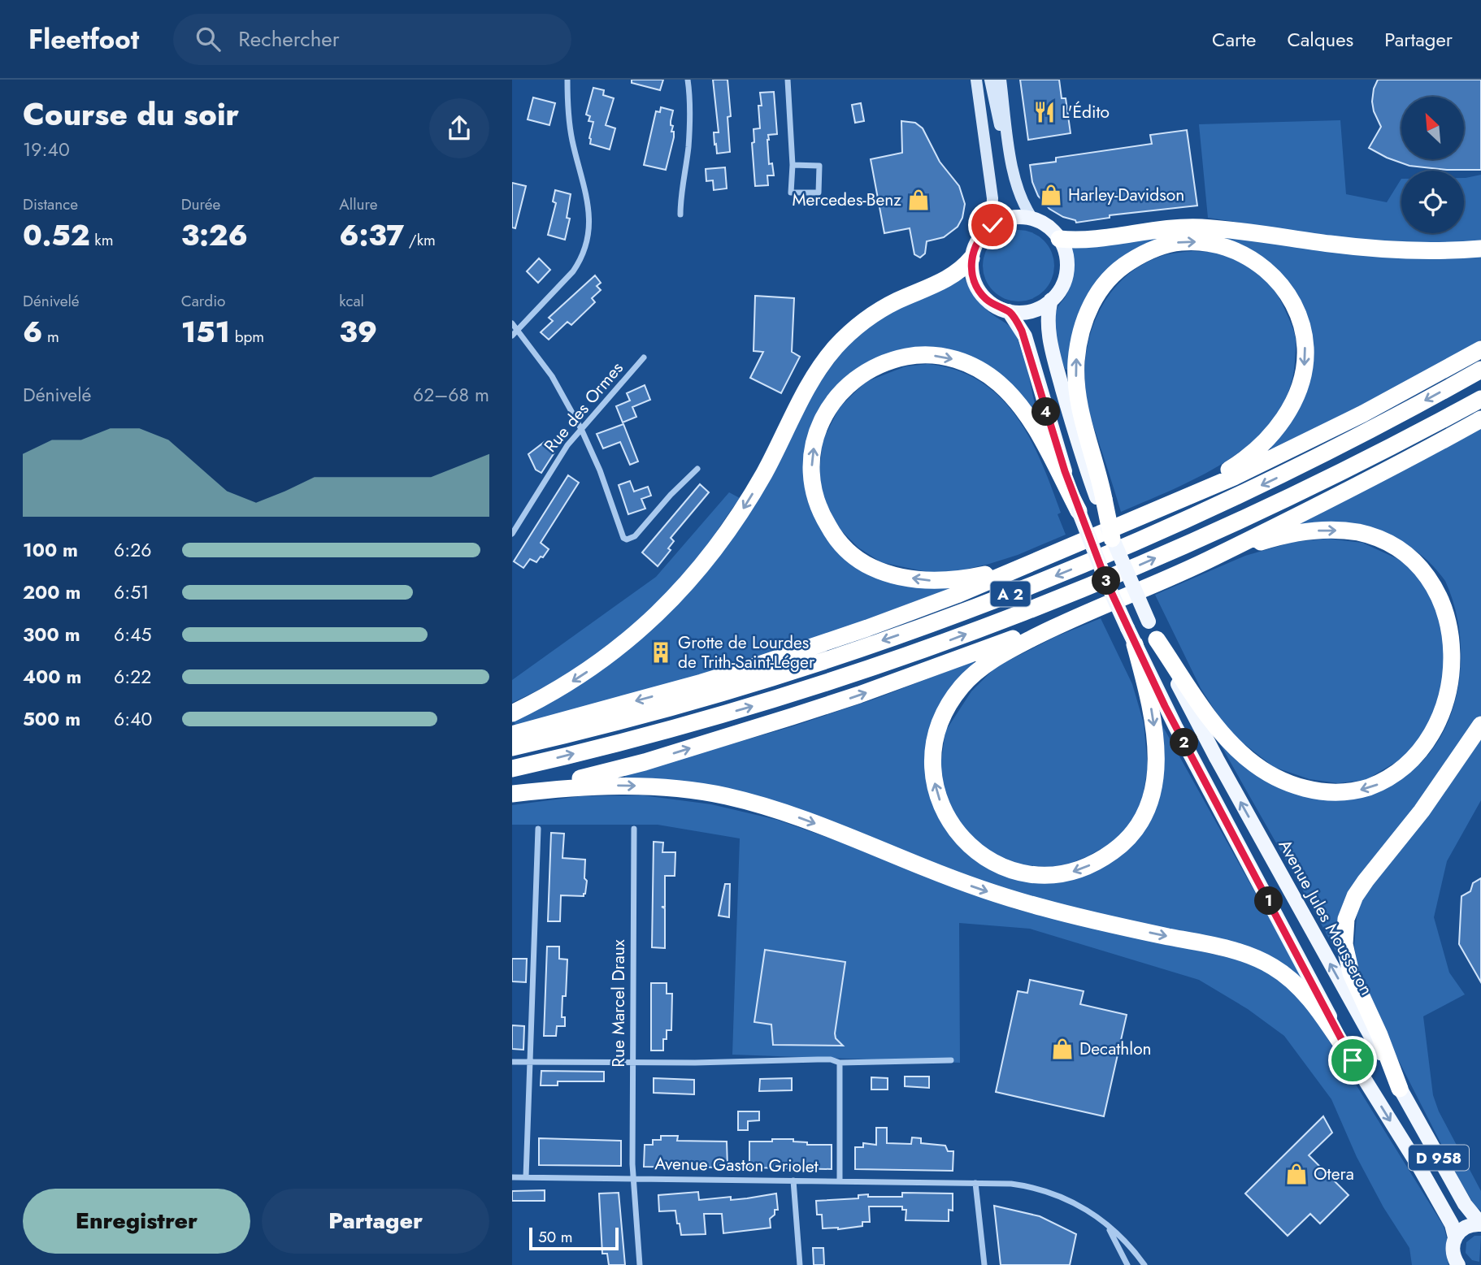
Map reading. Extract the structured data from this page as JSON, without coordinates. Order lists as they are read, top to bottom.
{
  "streets": {
    "highway": ["A 2"],
    "main road": ["Avenue Jules Mousseron", "D 958"],
    "street": ["Rue des Ormes", "Rue Marcel Draux", "Avenue Gaston Griolet"]
  },
  "crossings": [
    ["Rue Marcel Draux", "Avenue Gaston Griolet"]
  ],
  "places": {
    "restaurant": ["L'Édito"],
    "shop": [
      "Harley-Davidson",
      "Mercedes-Benz",
      "Decathlon",
      "Otera"
    ],
    "building": ["Grotte de Lourdes de Trith-Saint-Léger"]
  },
  "scale_bar": "50 m",
  "north": "top left",
  "page": {
    "header": "Fleetfoot",
    "search": "Rechercher",
    "nav": ["Carte", "Calques", "Partager"],
    "heading": ["Course du soir", "19:40"],
    "stats": [
      ["Distance", "0.52 km"],
      ["Durée", "3:26"],
      ["Allure", "6:37 /km"],
      ["Dénivelé", "6 m"],
      ["Cardio", "151 bpm"],
      ["kcal", "39"]
    ],
    "chart": ["Dénivelé", "62–68 m"],
    "pins": [
      "4",
      "3",
      "2",
      "1"
    ],
    "list": [
      {
        "name": "100 m",
        "note": "6:26"
      },
      {
        "name": "200 m",
        "note": "6:51"
      },
      {
        "name": "300 m",
        "note": "6:45"
      },
      {
        "name": "400 m",
        "note": "6:22"
      },
      {
        "name": "500 m",
        "note": "6:40"
      }
    ],
    "buttons": ["Enregistrer", "Partager"],
    "scale": "50 m"
  }
}
